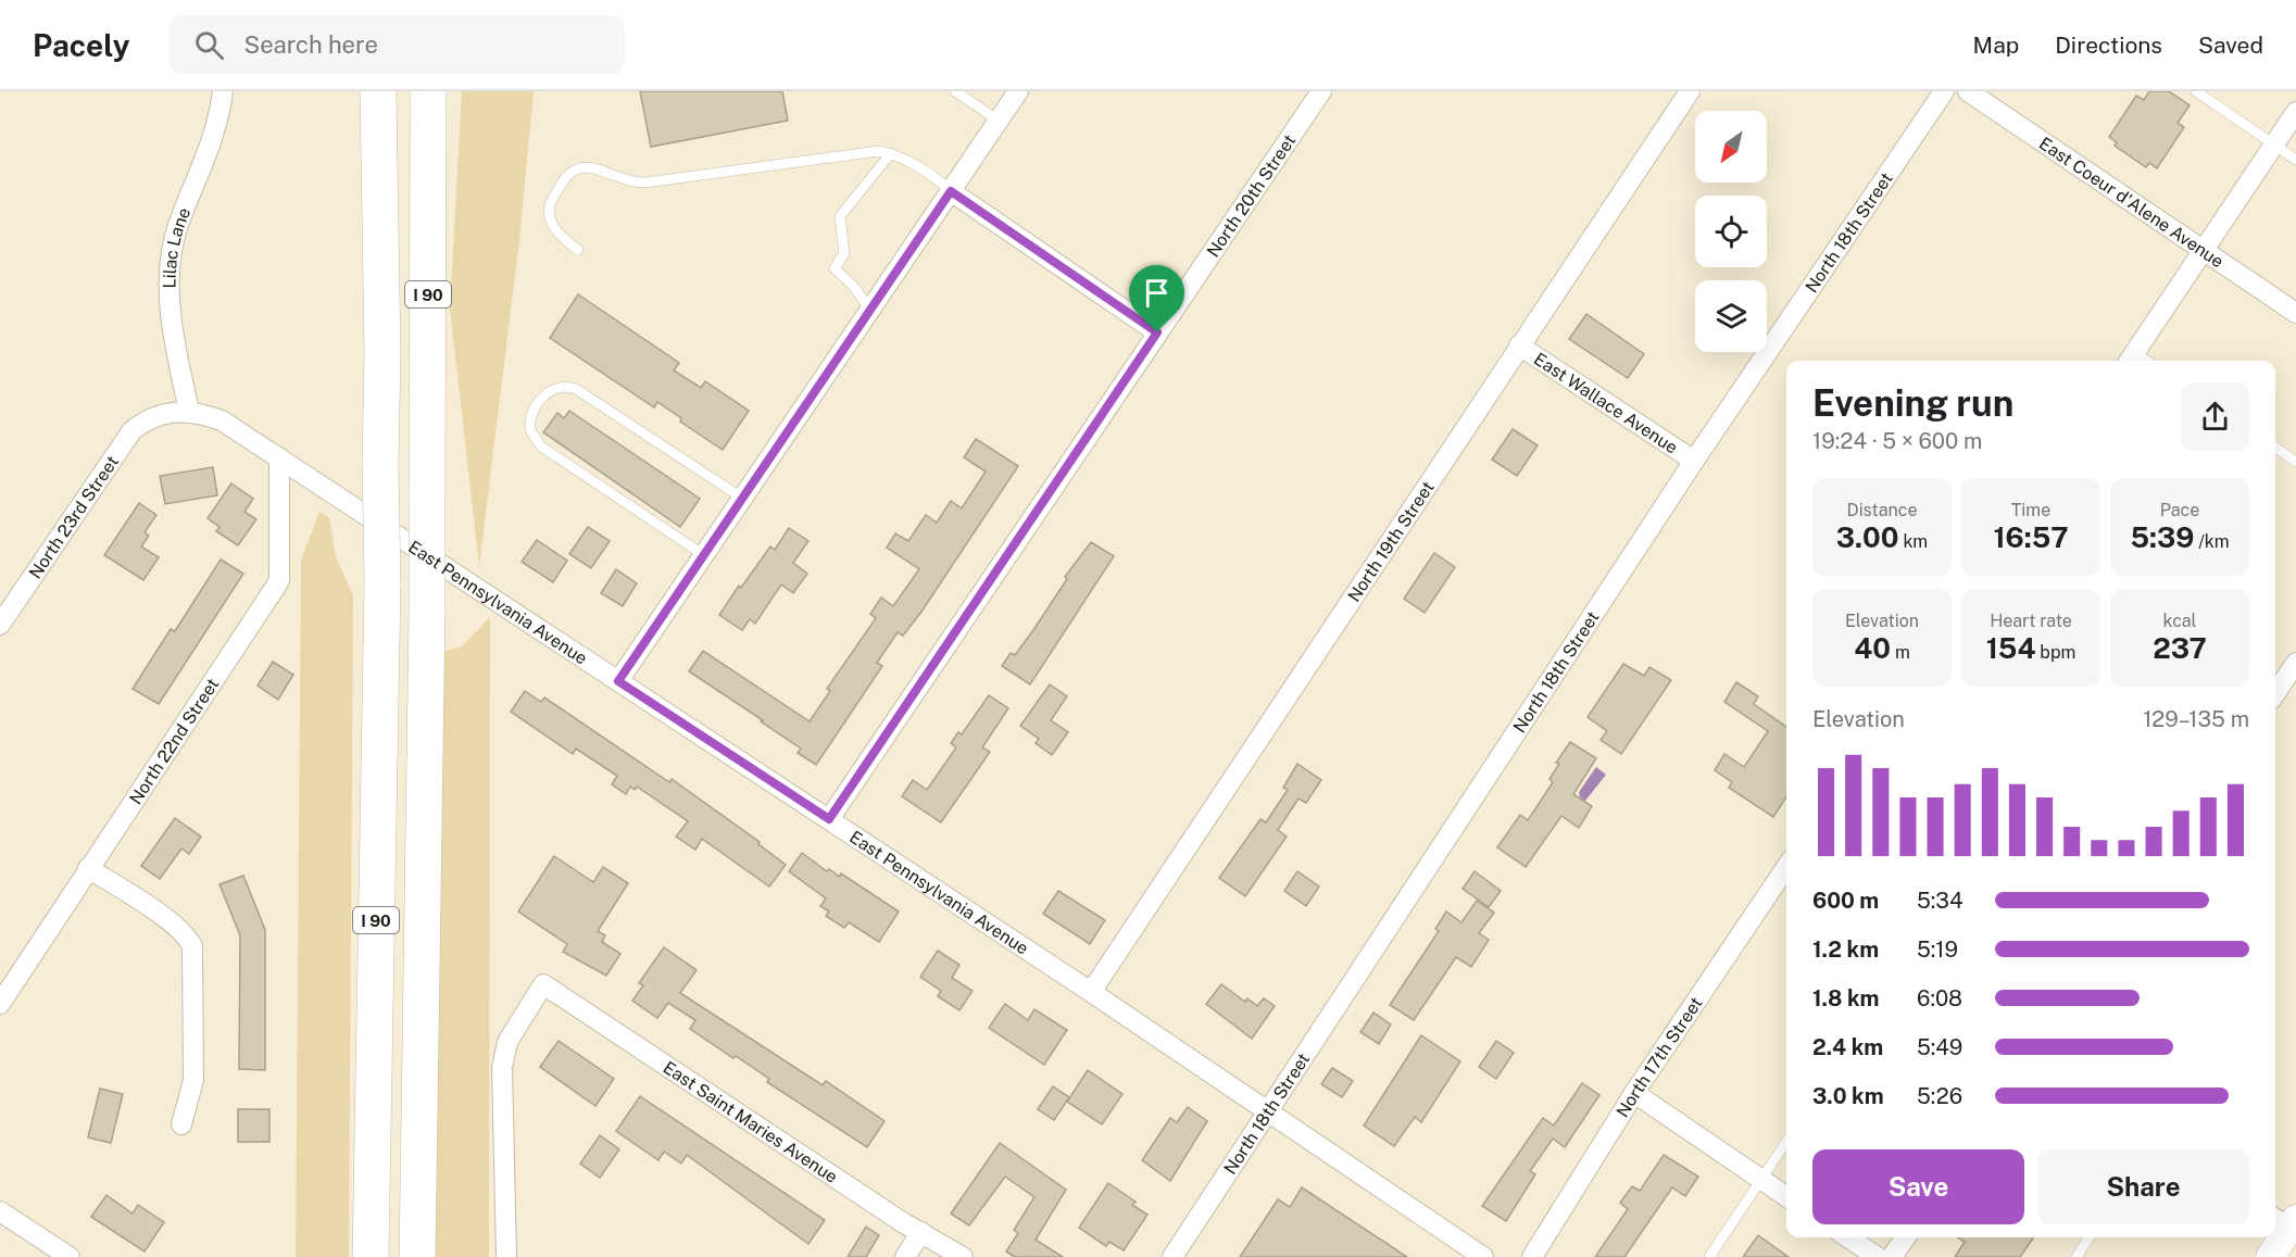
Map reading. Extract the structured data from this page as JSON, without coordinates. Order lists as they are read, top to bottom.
{
  "streets": {
    "highway": ["I 90"],
    "street": [
      "North 20th Street",
      "East Coeur d'Alene Avenue",
      "North 18th Street",
      "Lilac Lane",
      "East Wallace Avenue",
      "North 23rd Street",
      "North 19th Street",
      "East Pennsylvania Avenue",
      "North 22nd Street",
      "North 17th Street",
      "East Saint Maries Avenue"
    ]
  },
  "crossings": [
    ["North 20th Street", "East Pennsylvania Avenue"],
    ["North 18th Street", "East Wallace Avenue"],
    ["North 18th Street", "East Pennsylvania Avenue"],
    ["Lilac Lane", "East Pennsylvania Avenue"],
    ["East Wallace Avenue", "North 19th Street"],
    ["North 23rd Street", "East Pennsylvania Avenue"],
    ["North 19th Street", "East Pennsylvania Avenue"],
    ["East Pennsylvania Avenue", "North 22nd Street"]
  ],
  "north": "bottom left",
  "page": {
    "header": "Pacely",
    "search": "Search here",
    "nav": ["Map", "Directions", "Saved"],
    "heading": ["Evening run", "19:24 · 5 × 600 m"],
    "stats": [
      ["Distance", "3.00 km"],
      ["Time", "16:57"],
      ["Pace", "5:39 /km"],
      ["Elevation", "40 m"],
      ["Heart rate", "154 bpm"],
      ["kcal", "237"]
    ],
    "chart": ["Elevation", "129–135 m"],
    "list": [
      {
        "name": "600 m",
        "note": "5:34"
      },
      {
        "name": "1.2 km",
        "note": "5:19"
      },
      {
        "name": "1.8 km",
        "note": "6:08"
      },
      {
        "name": "2.4 km",
        "note": "5:49"
      },
      {
        "name": "3.0 km",
        "note": "5:26"
      }
    ],
    "buttons": ["Save", "Share"]
  }
}
